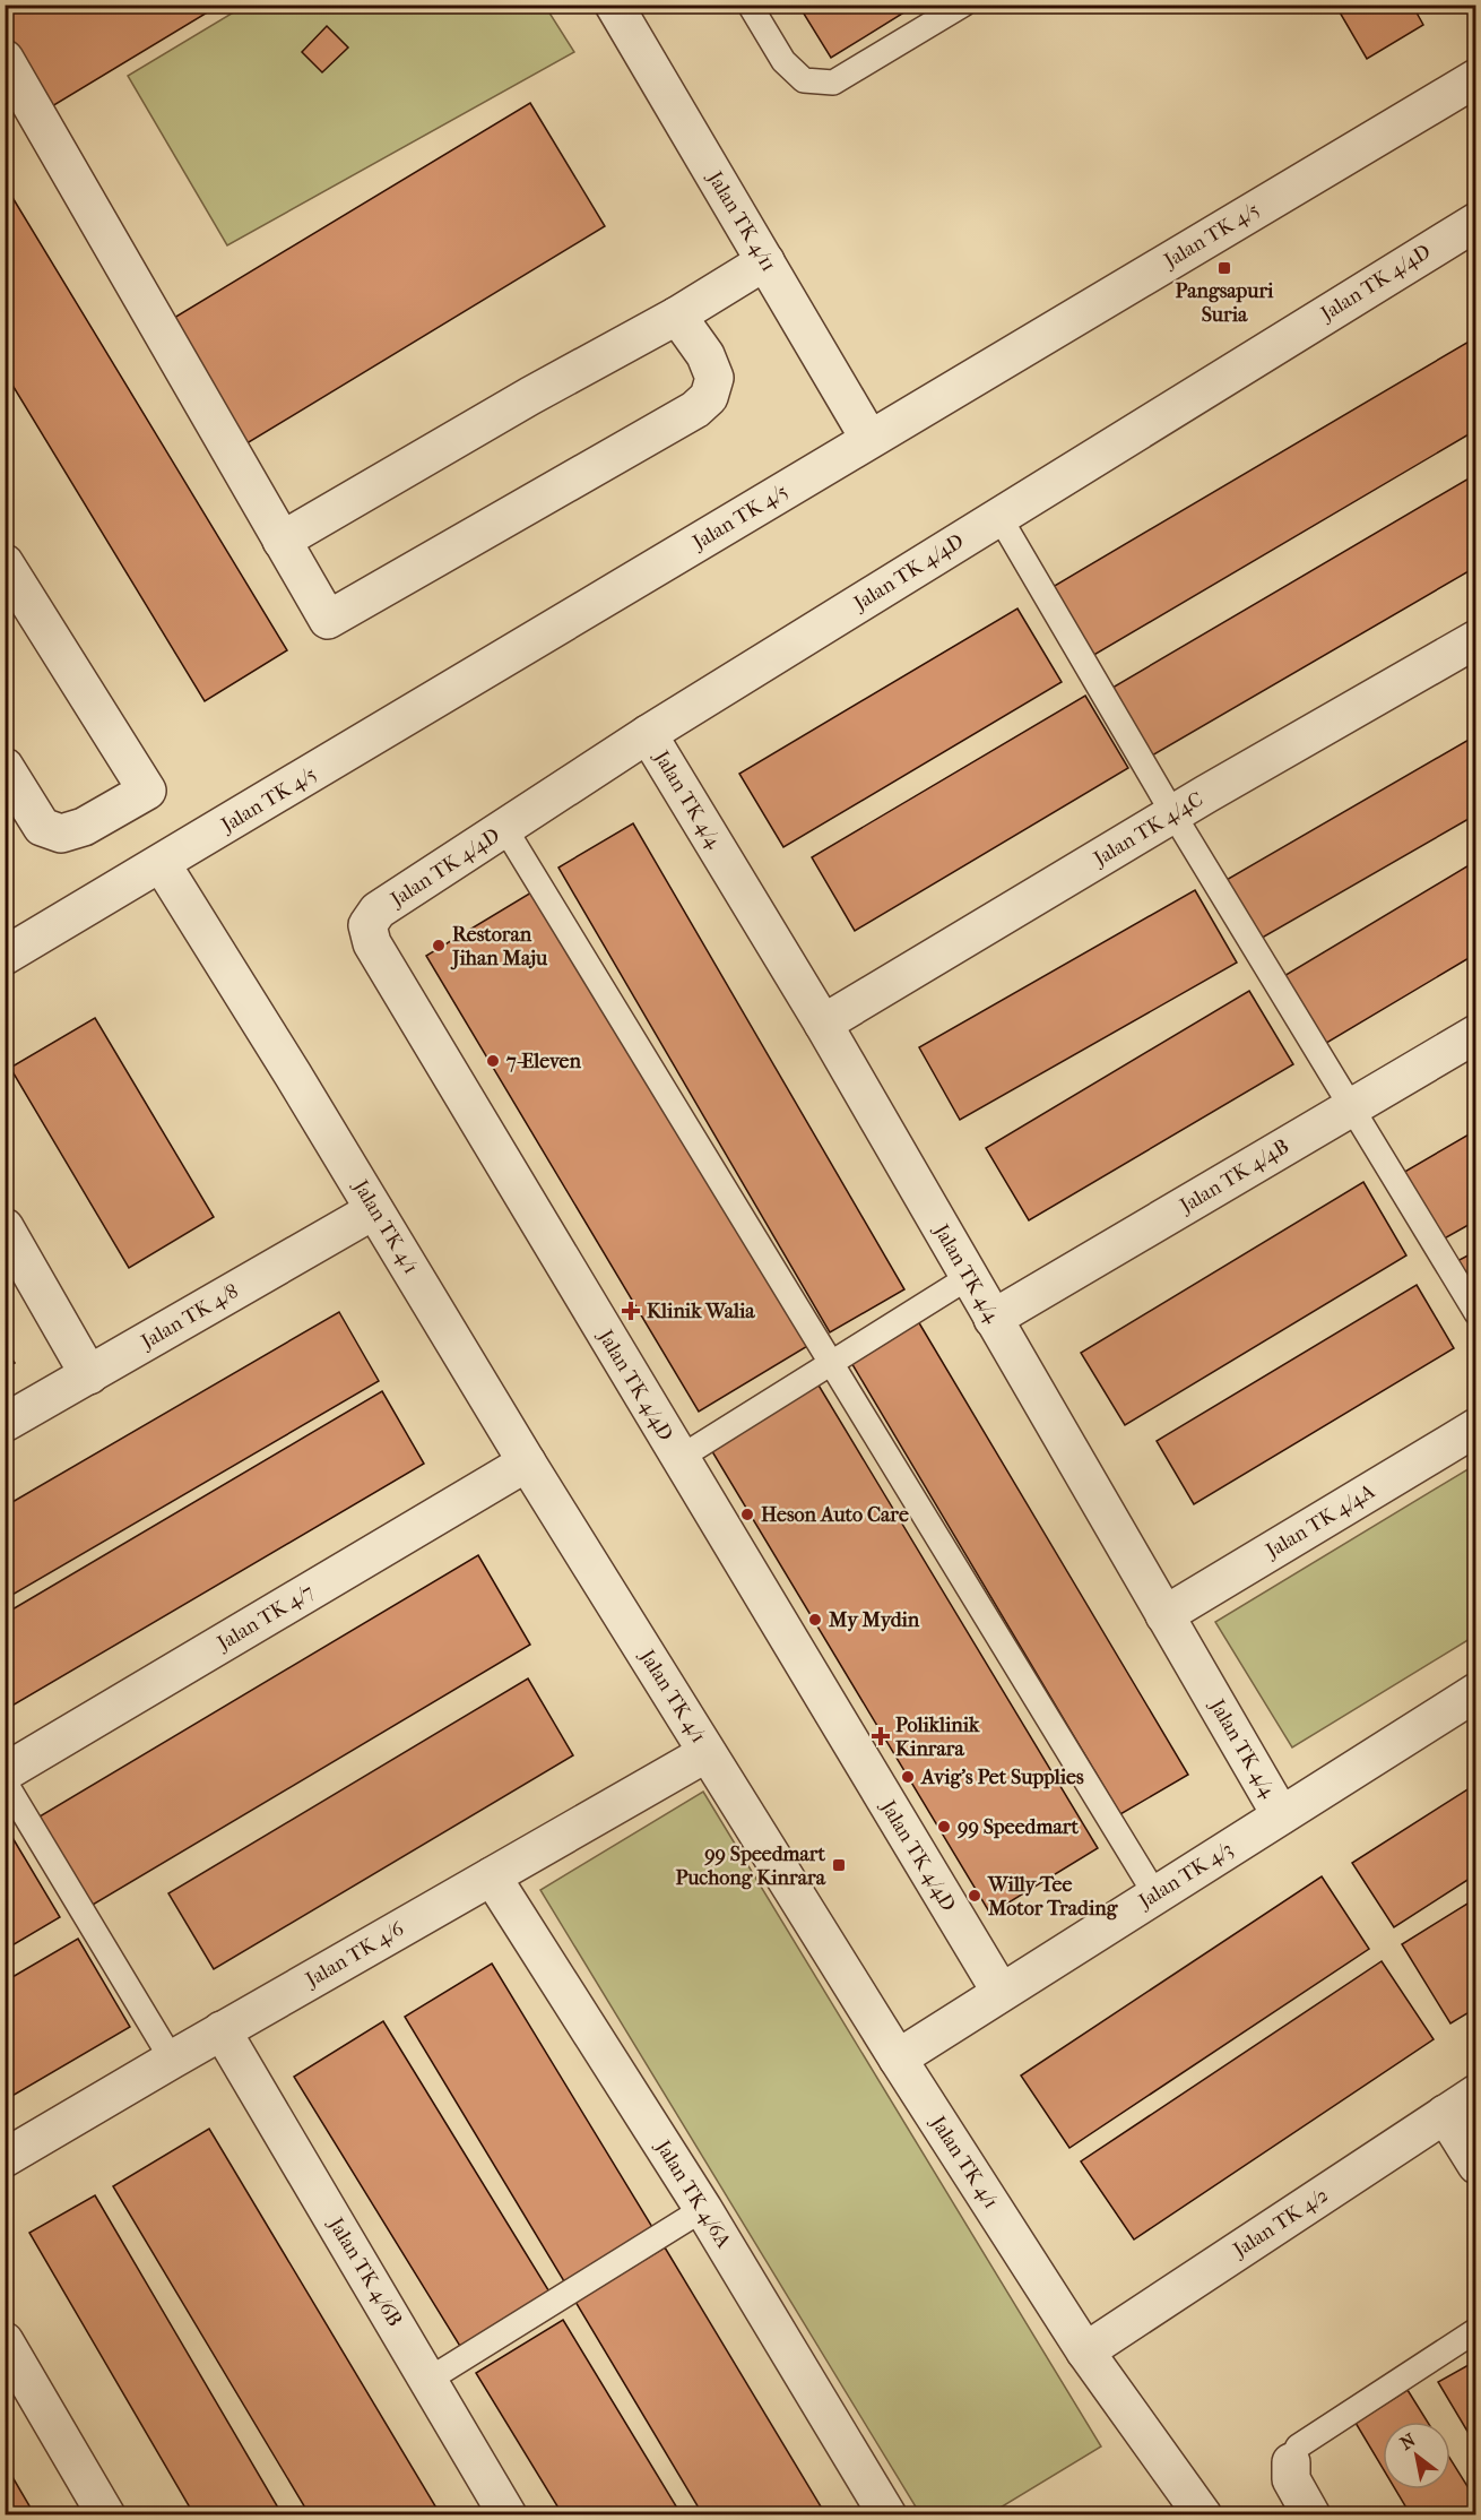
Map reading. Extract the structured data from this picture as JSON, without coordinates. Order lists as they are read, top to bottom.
{
  "streets": {
    "street": [
      "Jalan TK 4/11",
      "Jalan TK 4/5",
      "Jalan TK 4/4D",
      "Jalan TK 4/4",
      "Jalan TK 4/4C",
      "Jalan TK 4/4B",
      "Jalan TK 4/1",
      "Jalan TK 4/8",
      "Jalan TK 4/4A",
      "Jalan TK 4/7",
      "Jalan TK 4/3",
      "Jalan TK 4/6",
      "Jalan TK 4/6A",
      "Jalan TK 4/2",
      "Jalan TK 4/6B"
    ]
  },
  "crossings": [
    ["Jalan TK 4/11", "Jalan TK 4/5"],
    ["Jalan TK 4/5", "Jalan TK 4/1"],
    ["Jalan TK 4/4D", "Jalan TK 4/4"],
    ["Jalan TK 4/4D", "Jalan TK 4/3"],
    ["Jalan TK 4/4", "Jalan TK 4/4C"],
    ["Jalan TK 4/4", "Jalan TK 4/4B"],
    ["Jalan TK 4/4", "Jalan TK 4/4A"],
    ["Jalan TK 4/4", "Jalan TK 4/3"],
    ["Jalan TK 4/1", "Jalan TK 4/8"],
    ["Jalan TK 4/1", "Jalan TK 4/7"],
    ["Jalan TK 4/1", "Jalan TK 4/3"],
    ["Jalan TK 4/1", "Jalan TK 4/6"],
    ["Jalan TK 4/1", "Jalan TK 4/2"],
    ["Jalan TK 4/6", "Jalan TK 4/6A"],
    ["Jalan TK 4/6", "Jalan TK 4/6B"]
  ],
  "places": {
    "transit": ["Pangsapuri Suria", "99 Speedmart Puchong Kinrara"],
    "other": [
      "Restoran Jihan Maju",
      "7-Eleven",
      "Heson Auto Care",
      "My Mydin",
      "Avig's Pet Supplies",
      "99 Speedmart",
      "Willy Tee Motor Trading"
    ],
    "health": ["Klinik Walia", "Poliklinik Kinrara"]
  },
  "north": "top left"
}
